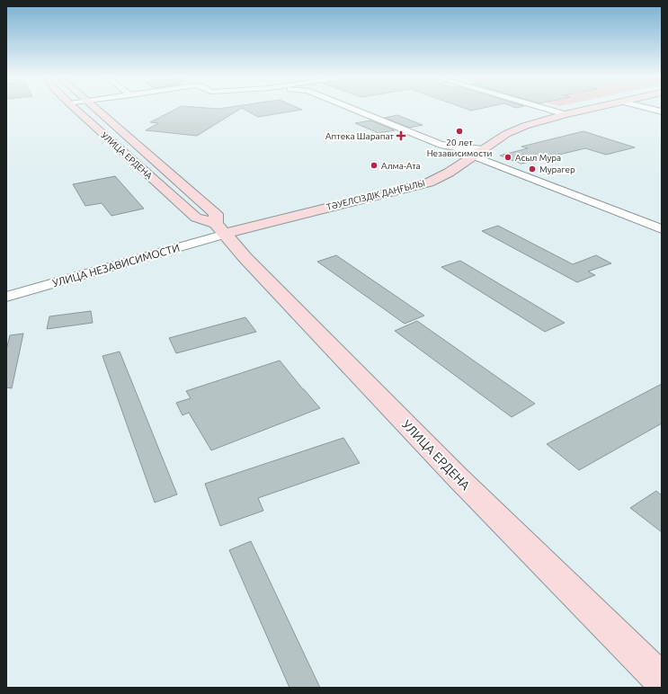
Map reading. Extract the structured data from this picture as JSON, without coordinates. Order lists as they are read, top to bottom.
{
  "streets": {
    "street": ["УЛИЦА ЕРДЕНА", "ТӘУЕЛСІЗДІК ДАҢҒЫЛЫ", "УЛИЦА НЕЗАВИСИМОСТИ"]
  },
  "crossings": [
    ["УЛИЦА ЕРДЕНА", "ТӘУЕЛСІЗДІК ДАҢҒЫЛЫ"],
    ["УЛИЦА ЕРДЕНА", "УЛИЦА НЕЗАВИСИМОСТИ"],
    ["ТӘУЕЛСІЗДІК ДАҢҒЫЛЫ", "УЛИЦА НЕЗАВИСИМОСТИ"]
  ],
  "places": {
    "other": [
      "20 лет Независимости",
      "Асыл Мура",
      "Алма-Ата",
      "Мурагер"
    ],
    "health": ["Аптека Шарапат"]
  }
}
